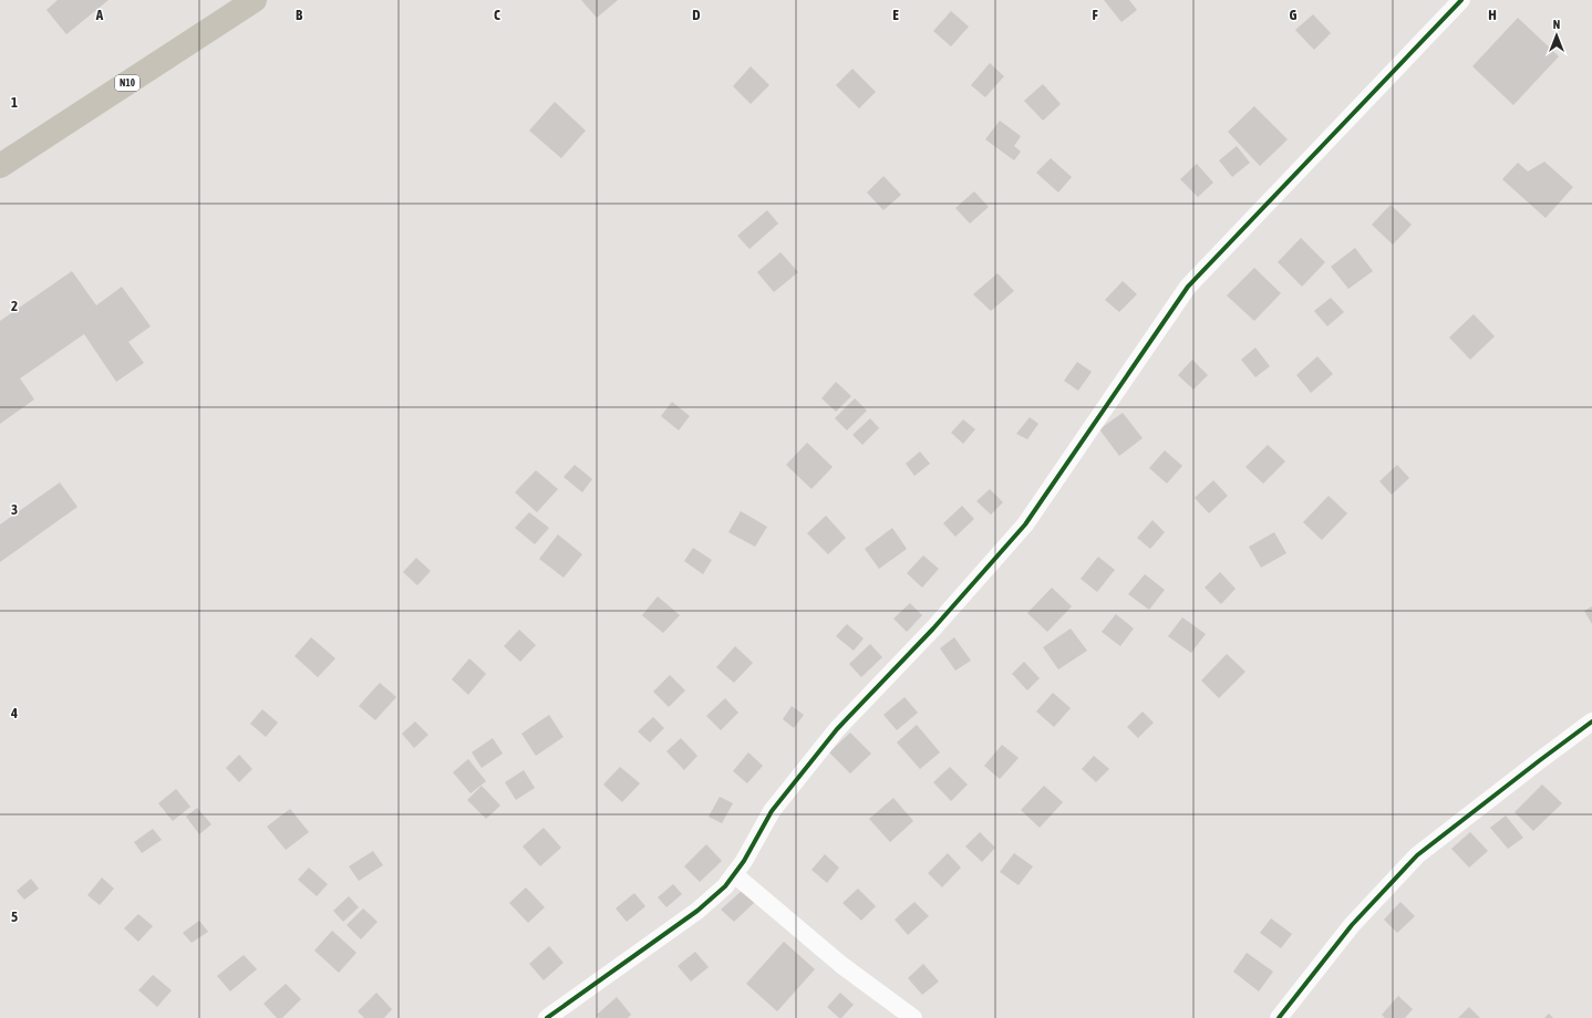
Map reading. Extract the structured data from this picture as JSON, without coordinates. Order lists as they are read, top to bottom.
{
  "streets": {
    "main road": ["N10"]
  },
  "north": "top",
  "grid": {
    "columns": [
      "A",
      "B",
      "C",
      "D",
      "E",
      "F",
      "G",
      "H"
    ],
    "rows": [
      "1",
      "2",
      "3",
      "4",
      "5"
    ]
  }
}
